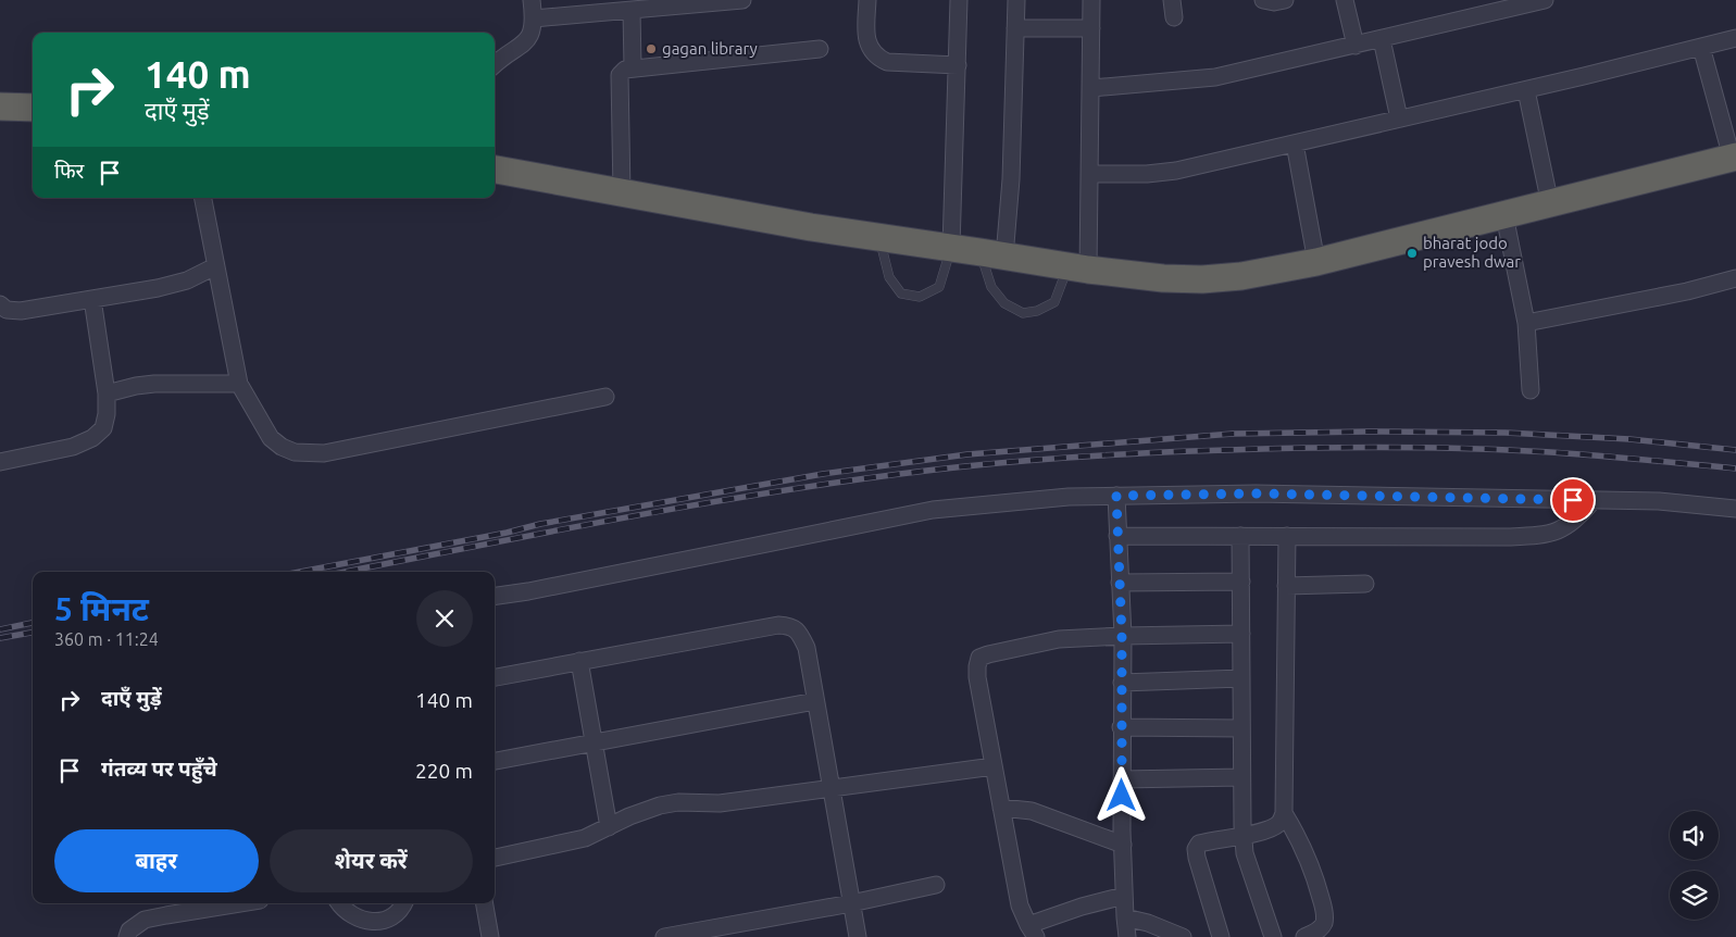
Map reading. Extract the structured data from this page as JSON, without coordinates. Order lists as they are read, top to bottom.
{
  "places": ["gagan library", "bharat jodo pravesh dwar"],
  "page": {
    "turn": ["140 m", "दाएँ मुड़ें"],
    "then": "फिर",
    "heading": ["5 मिनट", "360 m · 11:24"],
    "list": [
      {
        "name": "दाएँ मुड़ें",
        "value": "140 m"
      },
      {
        "name": "गंतव्य पर पहुँचे",
        "value": "220 m"
      }
    ],
    "buttons": ["बाहर", "शेयर करें"]
  }
}
